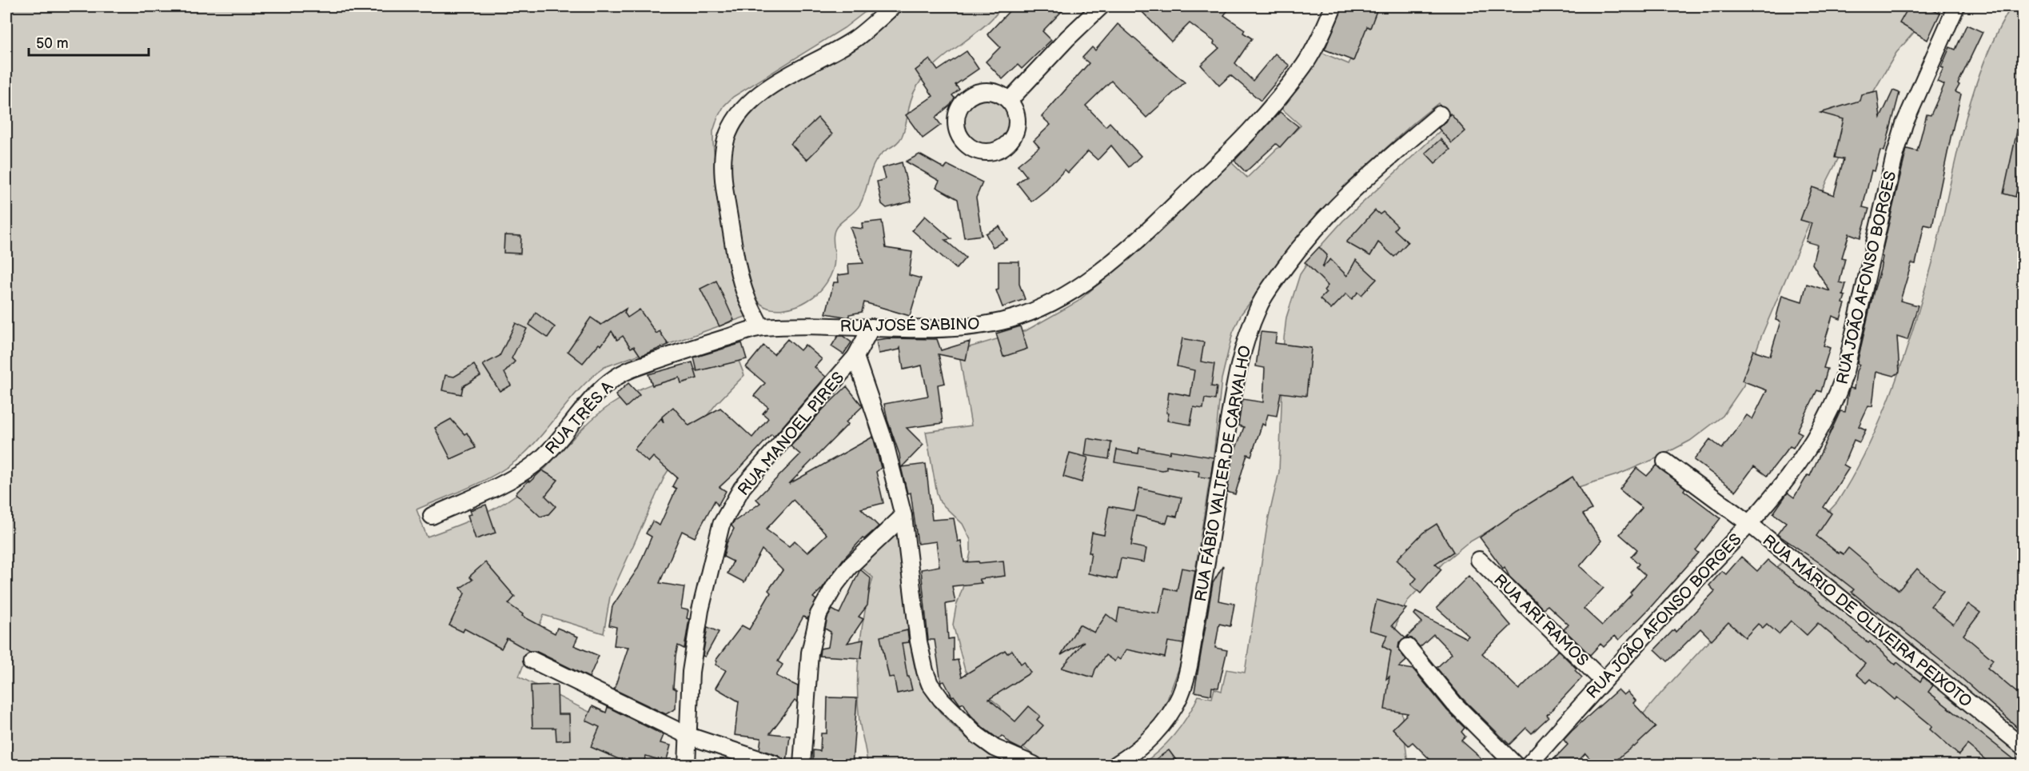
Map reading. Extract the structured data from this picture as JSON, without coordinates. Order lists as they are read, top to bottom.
{
  "streets": {
    "street": [
      "RUA JOÃO AFONSO BORGES",
      "RUA JOSÉ SABINO",
      "RUA TRÊS A",
      "RUA MANOEL PIRES",
      "RUA FÁBIO VALTER DE CARVALHO",
      "RUA ARI RAMOS",
      "RUA MÁRIO DE OLIVEIRA PEIXOTO"
    ]
  },
  "crossings": [
    ["RUA JOÃO AFONSO BORGES", "RUA ARI RAMOS"],
    ["RUA JOÃO AFONSO BORGES", "RUA MÁRIO DE OLIVEIRA PEIXOTO"],
    ["RUA JOSÉ SABINO", "RUA TRÊS A"]
  ],
  "scale_bar": "50 m"
}
